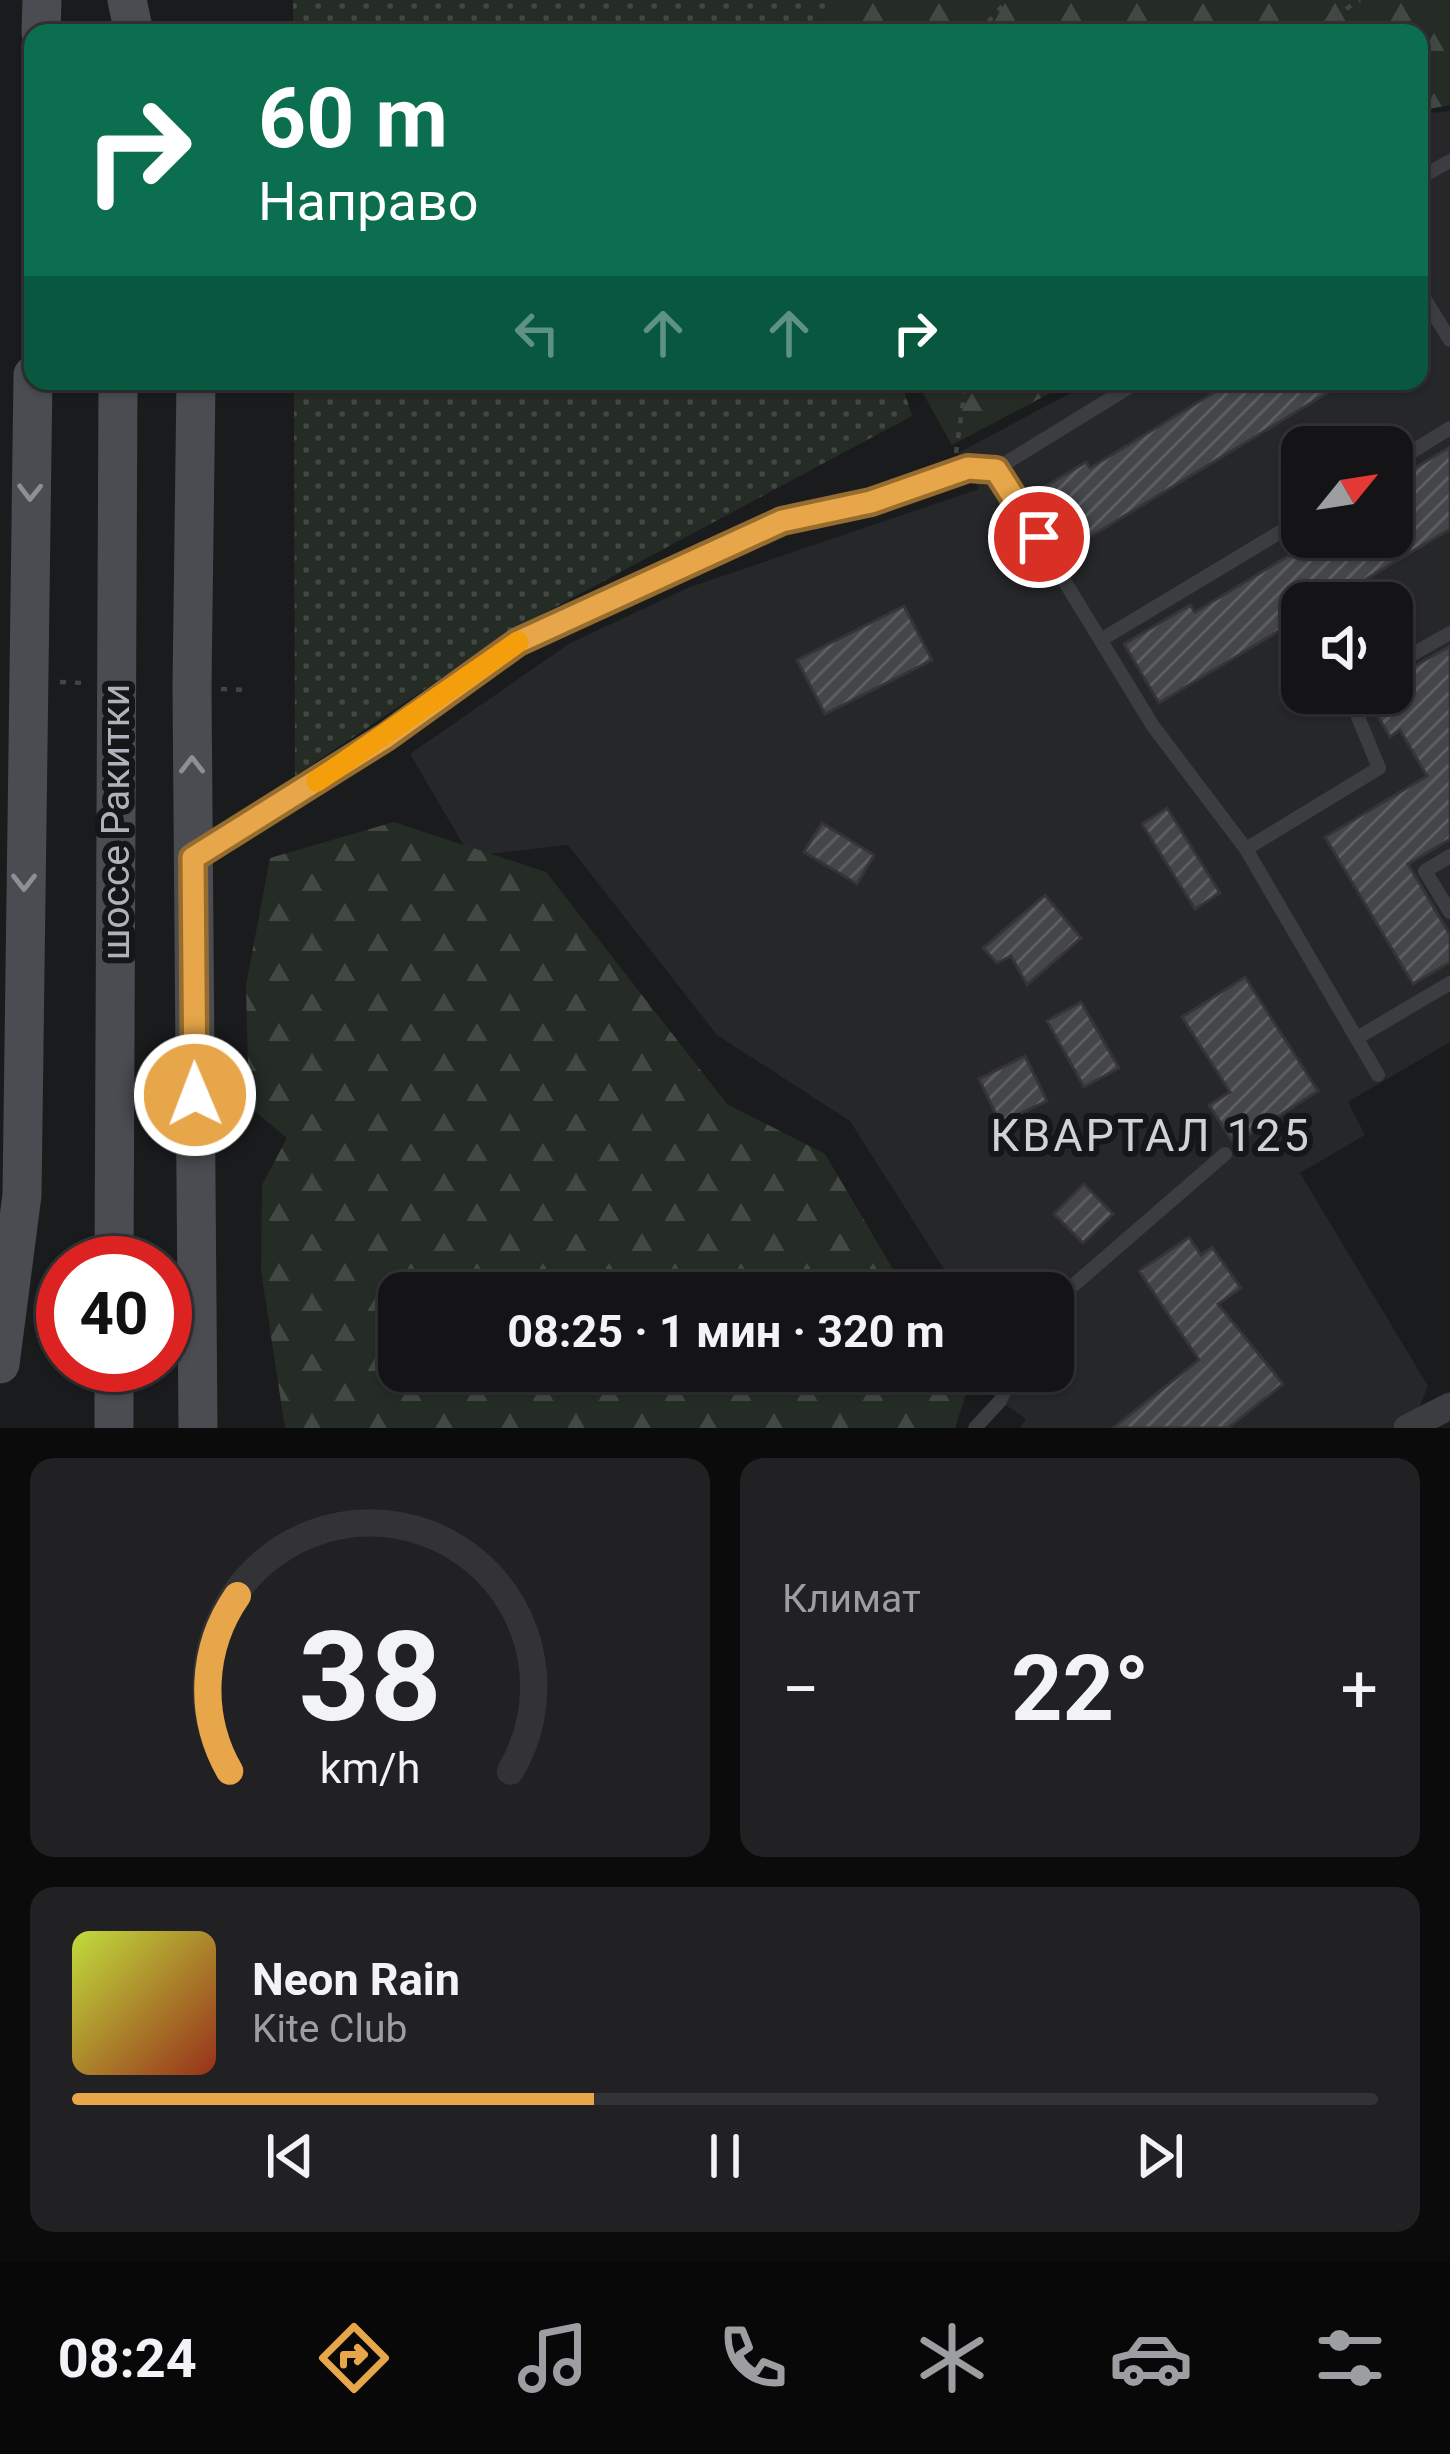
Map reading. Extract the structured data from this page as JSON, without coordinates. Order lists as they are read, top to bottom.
{
  "streets": {
    "street": ["шоссе Ракитки"]
  },
  "districts": ["КВАРТАЛ 125"],
  "north": "top right",
  "page": {
    "turn": ["60 m", "Направо"],
    "limit": "40",
    "trip": "08:25 · 1 мин · 320 m",
    "tile": "Климат",
    "heat": ["−", "22°", "+"],
    "song": ["Neon Rain", "Kite Club"],
    "tabs": "08:24",
    "gauge": ["38", "km/h"]
  }
}
